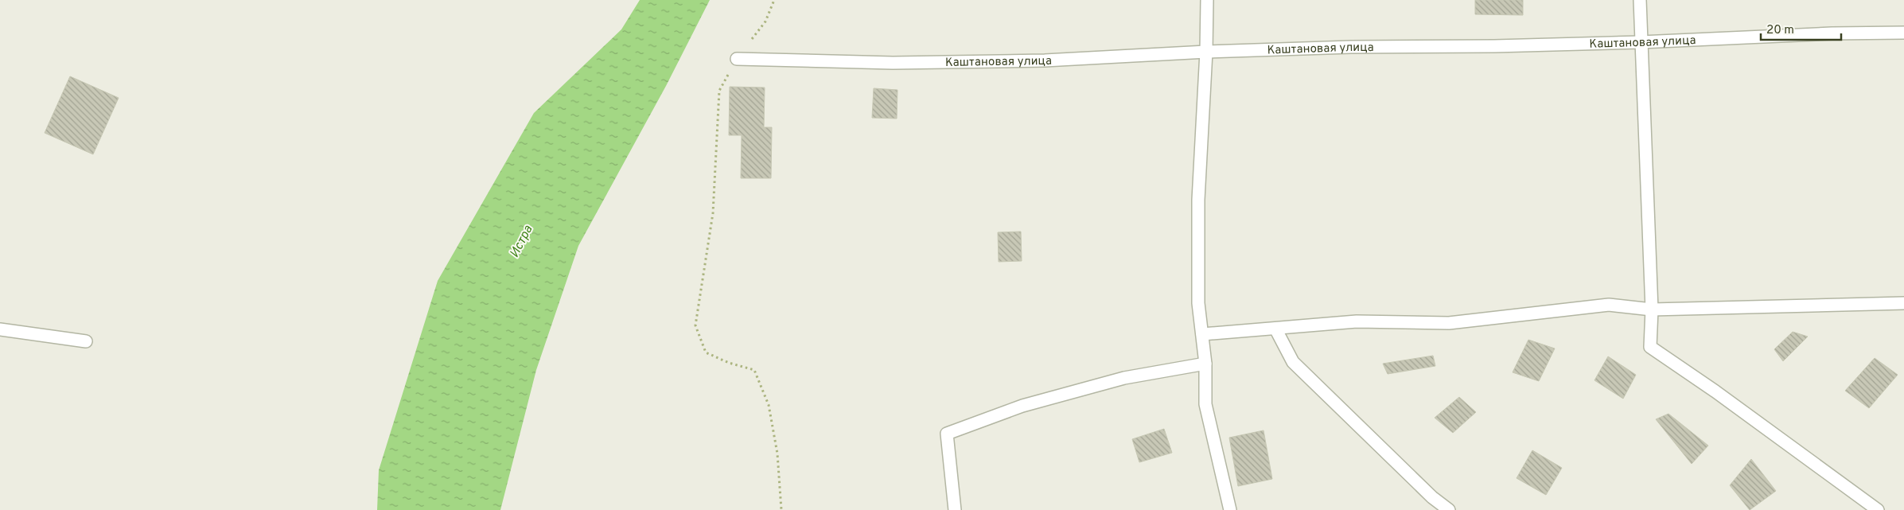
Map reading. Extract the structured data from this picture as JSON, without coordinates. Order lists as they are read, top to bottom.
{
  "streets": {
    "street": ["Каштановая улица"]
  },
  "water": ["Истра"],
  "scale_bar": "20 m"
}
